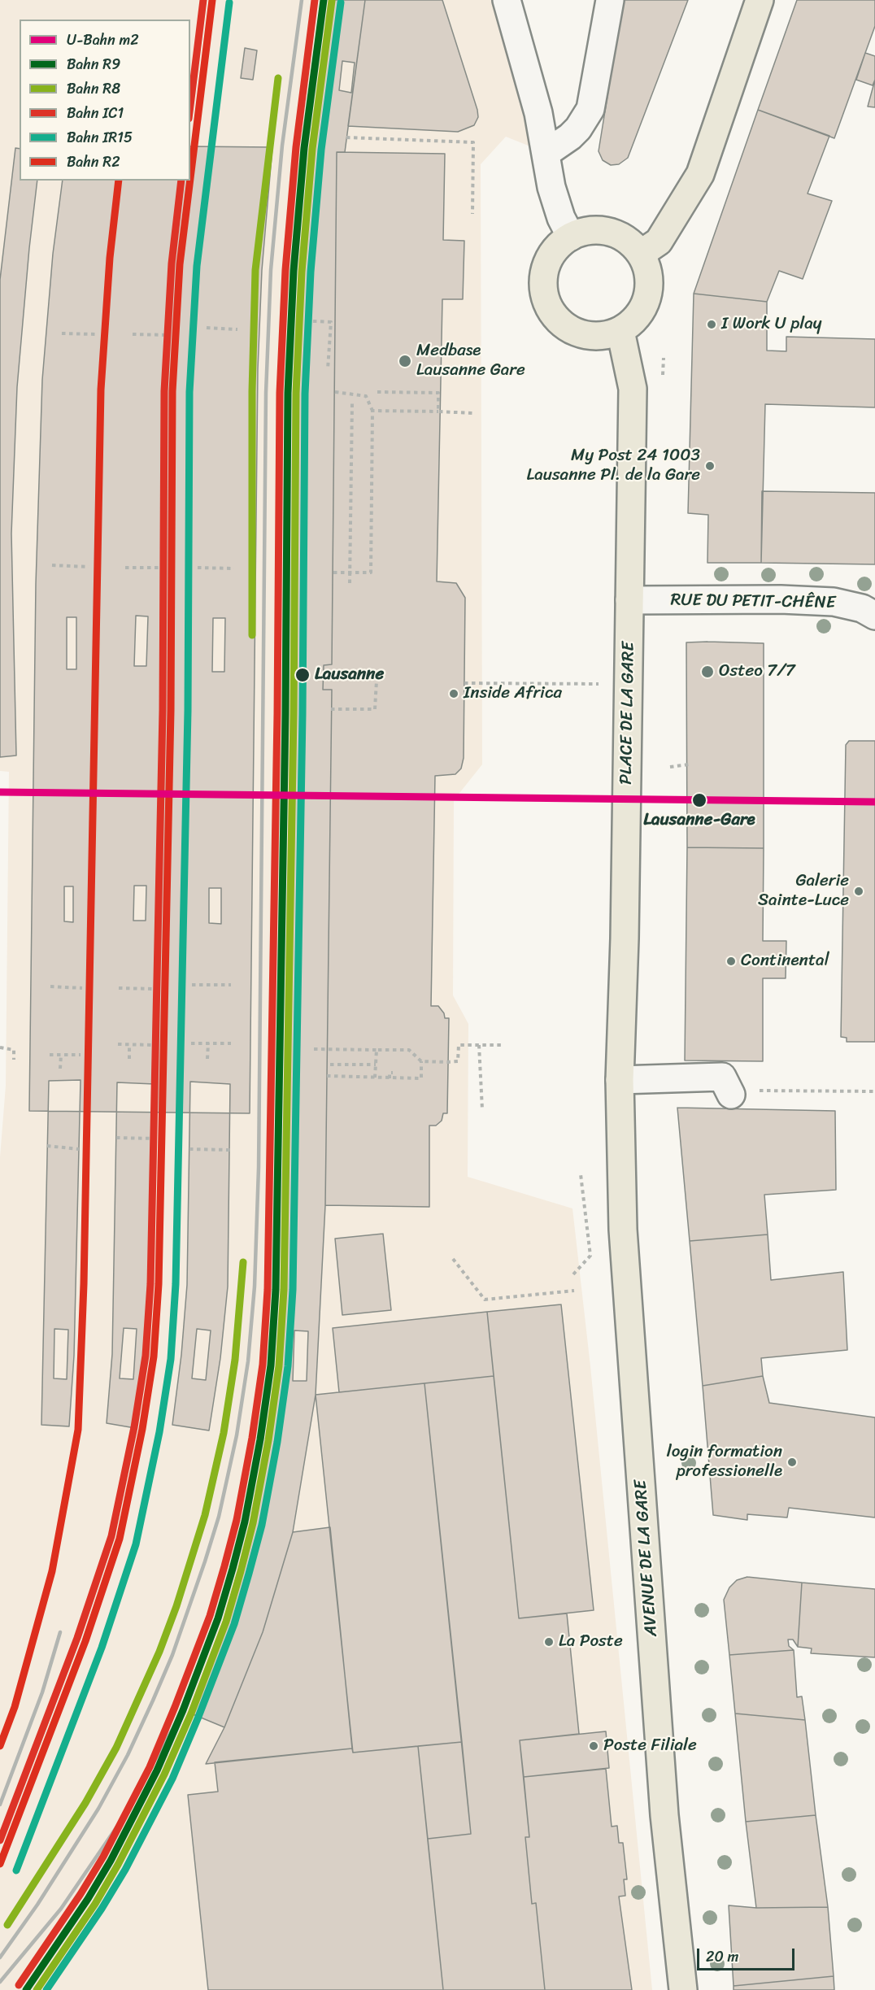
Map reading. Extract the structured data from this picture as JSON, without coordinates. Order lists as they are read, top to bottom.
{
  "streets": {
    "main road": ["PLACE DE LA GARE", "AVENUE DE LA GARE"],
    "street": ["RUE DU PETIT-CHÊNE"]
  },
  "crossings": [
    ["RUE DU PETIT-CHÊNE", "PLACE DE LA GARE"],
    ["PLACE DE LA GARE", "AVENUE DE LA GARE"]
  ],
  "places": [
    "I Work U play",
    "Medbase Lausanne Gare",
    "My Post 24 1003 Lausanne Pl. de la Gare",
    "Osteo 7/7",
    "Lausanne",
    "Inside Africa",
    "Lausanne-Gare",
    "Galerie Sainte-Luce",
    "Continental",
    "login formation professionelle",
    "La Poste",
    "Poste Filiale"
  ],
  "lines": [
    "rail line R9",
    "rail line IC1",
    "rail line R2",
    "rail line R8",
    "rail line IR15",
    "metro line m2"
  ],
  "legend": [
    "U-Bahn m2",
    "Bahn R9",
    "Bahn R8",
    "Bahn IC1",
    "Bahn IR15",
    "Bahn R2"
  ],
  "scale_bar": "20 m"
}
